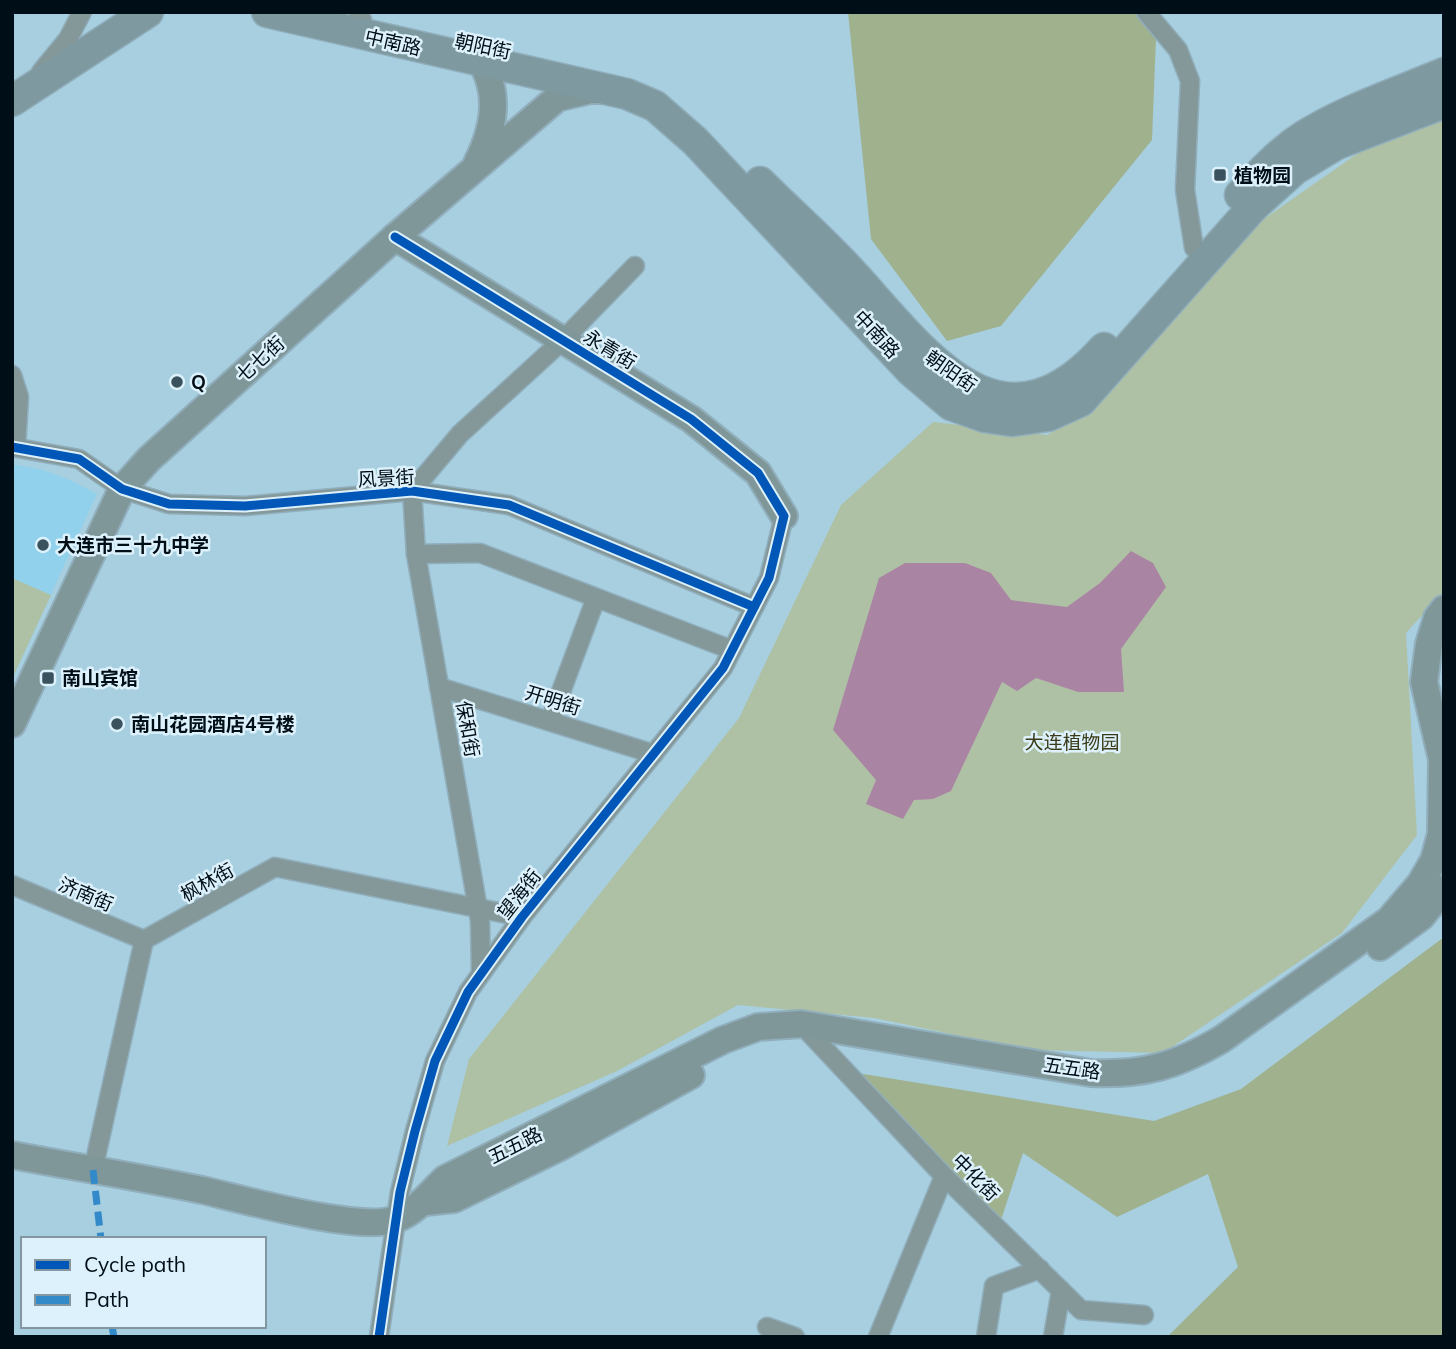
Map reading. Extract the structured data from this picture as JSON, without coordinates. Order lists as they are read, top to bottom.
{
  "streets": {
    "main road": [
      "中南路",
      "朝阳街",
      "永青街",
      "七七街",
      "五五路"
    ],
    "street": [
      "风景街",
      "开明街",
      "保和街",
      "枫林街",
      "济南街",
      "望海街",
      "中化街"
    ]
  },
  "crossings": [
    ["中南路", "朝阳街"],
    ["中南路", "七七街"],
    ["永青街", "七七街"],
    ["永青街", "望海街"],
    ["七七街", "风景街"],
    ["风景街", "保和街"],
    ["风景街", "望海街"],
    ["开明街", "保和街"],
    ["开明街", "望海街"],
    ["保和街", "枫林街"],
    ["保和街", "望海街"],
    ["枫林街", "济南街"],
    ["枫林街", "望海街"],
    ["望海街", "五五路"],
    ["五五路", "中化街"]
  ],
  "parks": ["大连植物园"],
  "places": {
    "transit": ["植物园", "南山宾馆"],
    "other": ["Q", "大连市三十九中学", "南山花园酒店4号楼"]
  },
  "legend": ["Cycle path", "Path"]
}
